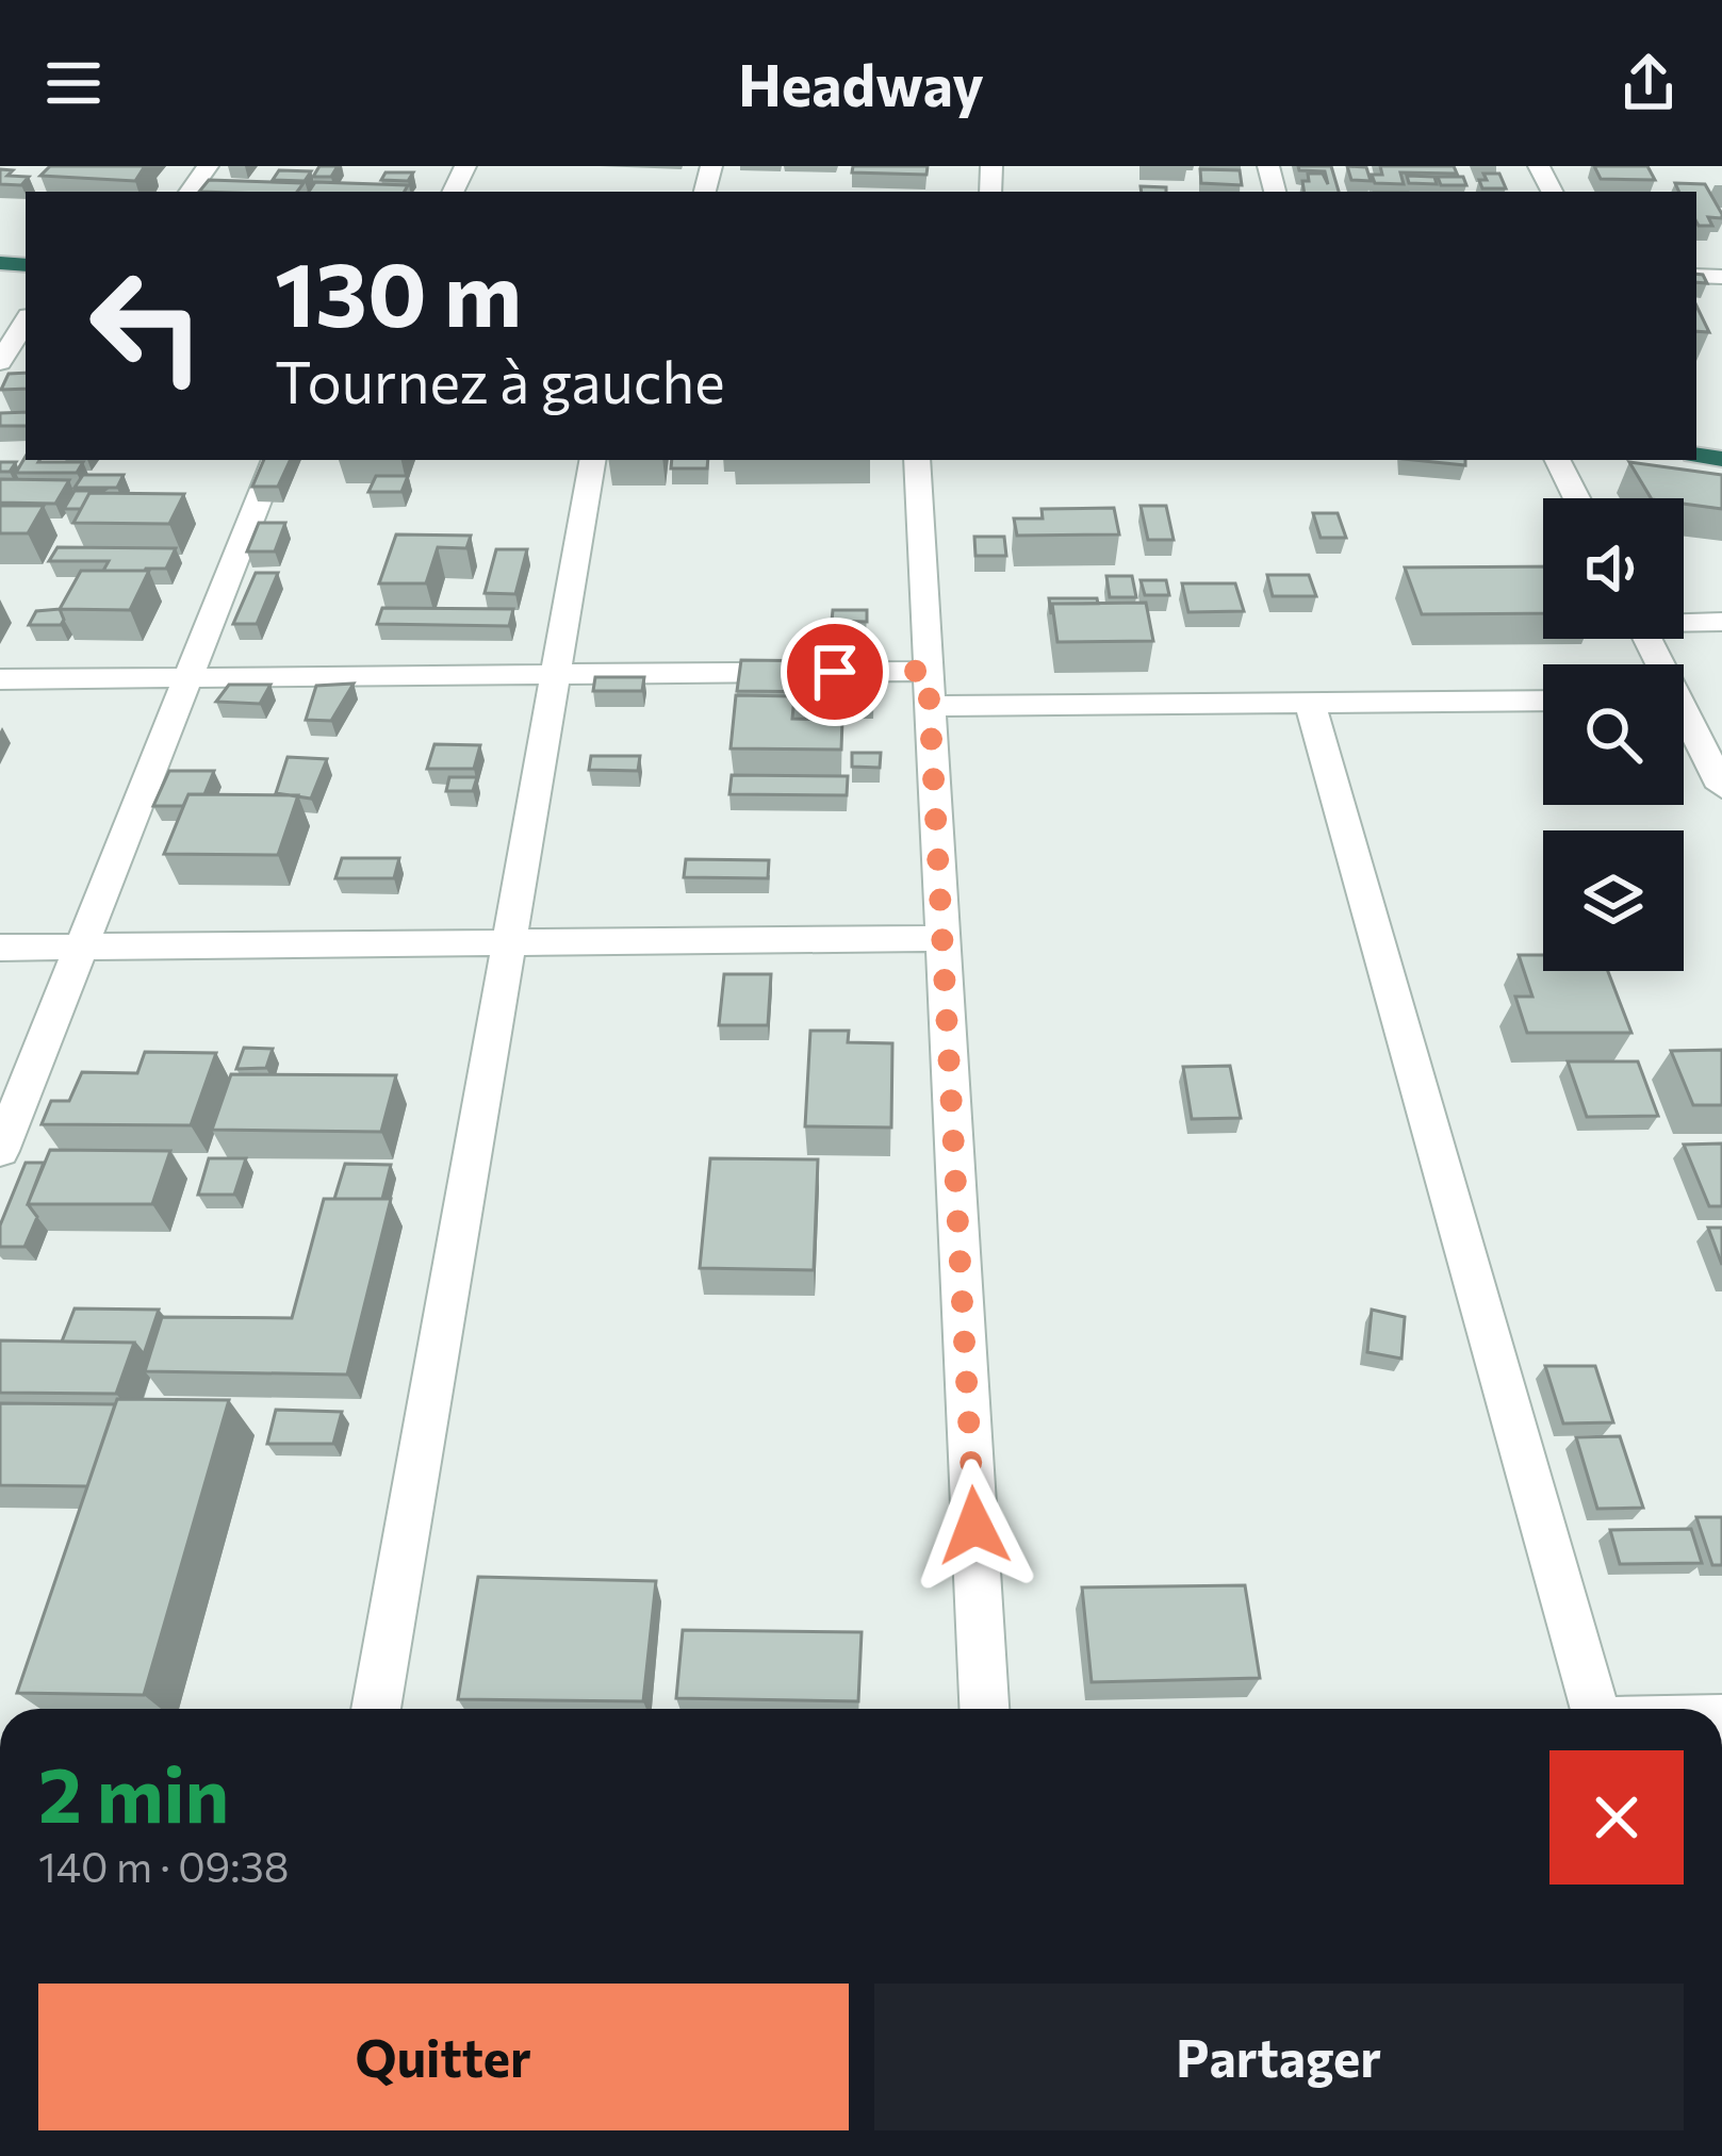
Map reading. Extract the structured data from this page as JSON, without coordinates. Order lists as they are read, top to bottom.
{
  "page": {
    "header": "Headway",
    "turn": ["130 m", "Tournez à gauche"],
    "heading": ["2 min", "140 m · 09:38"],
    "buttons": ["Quitter", "Partager"]
  }
}
